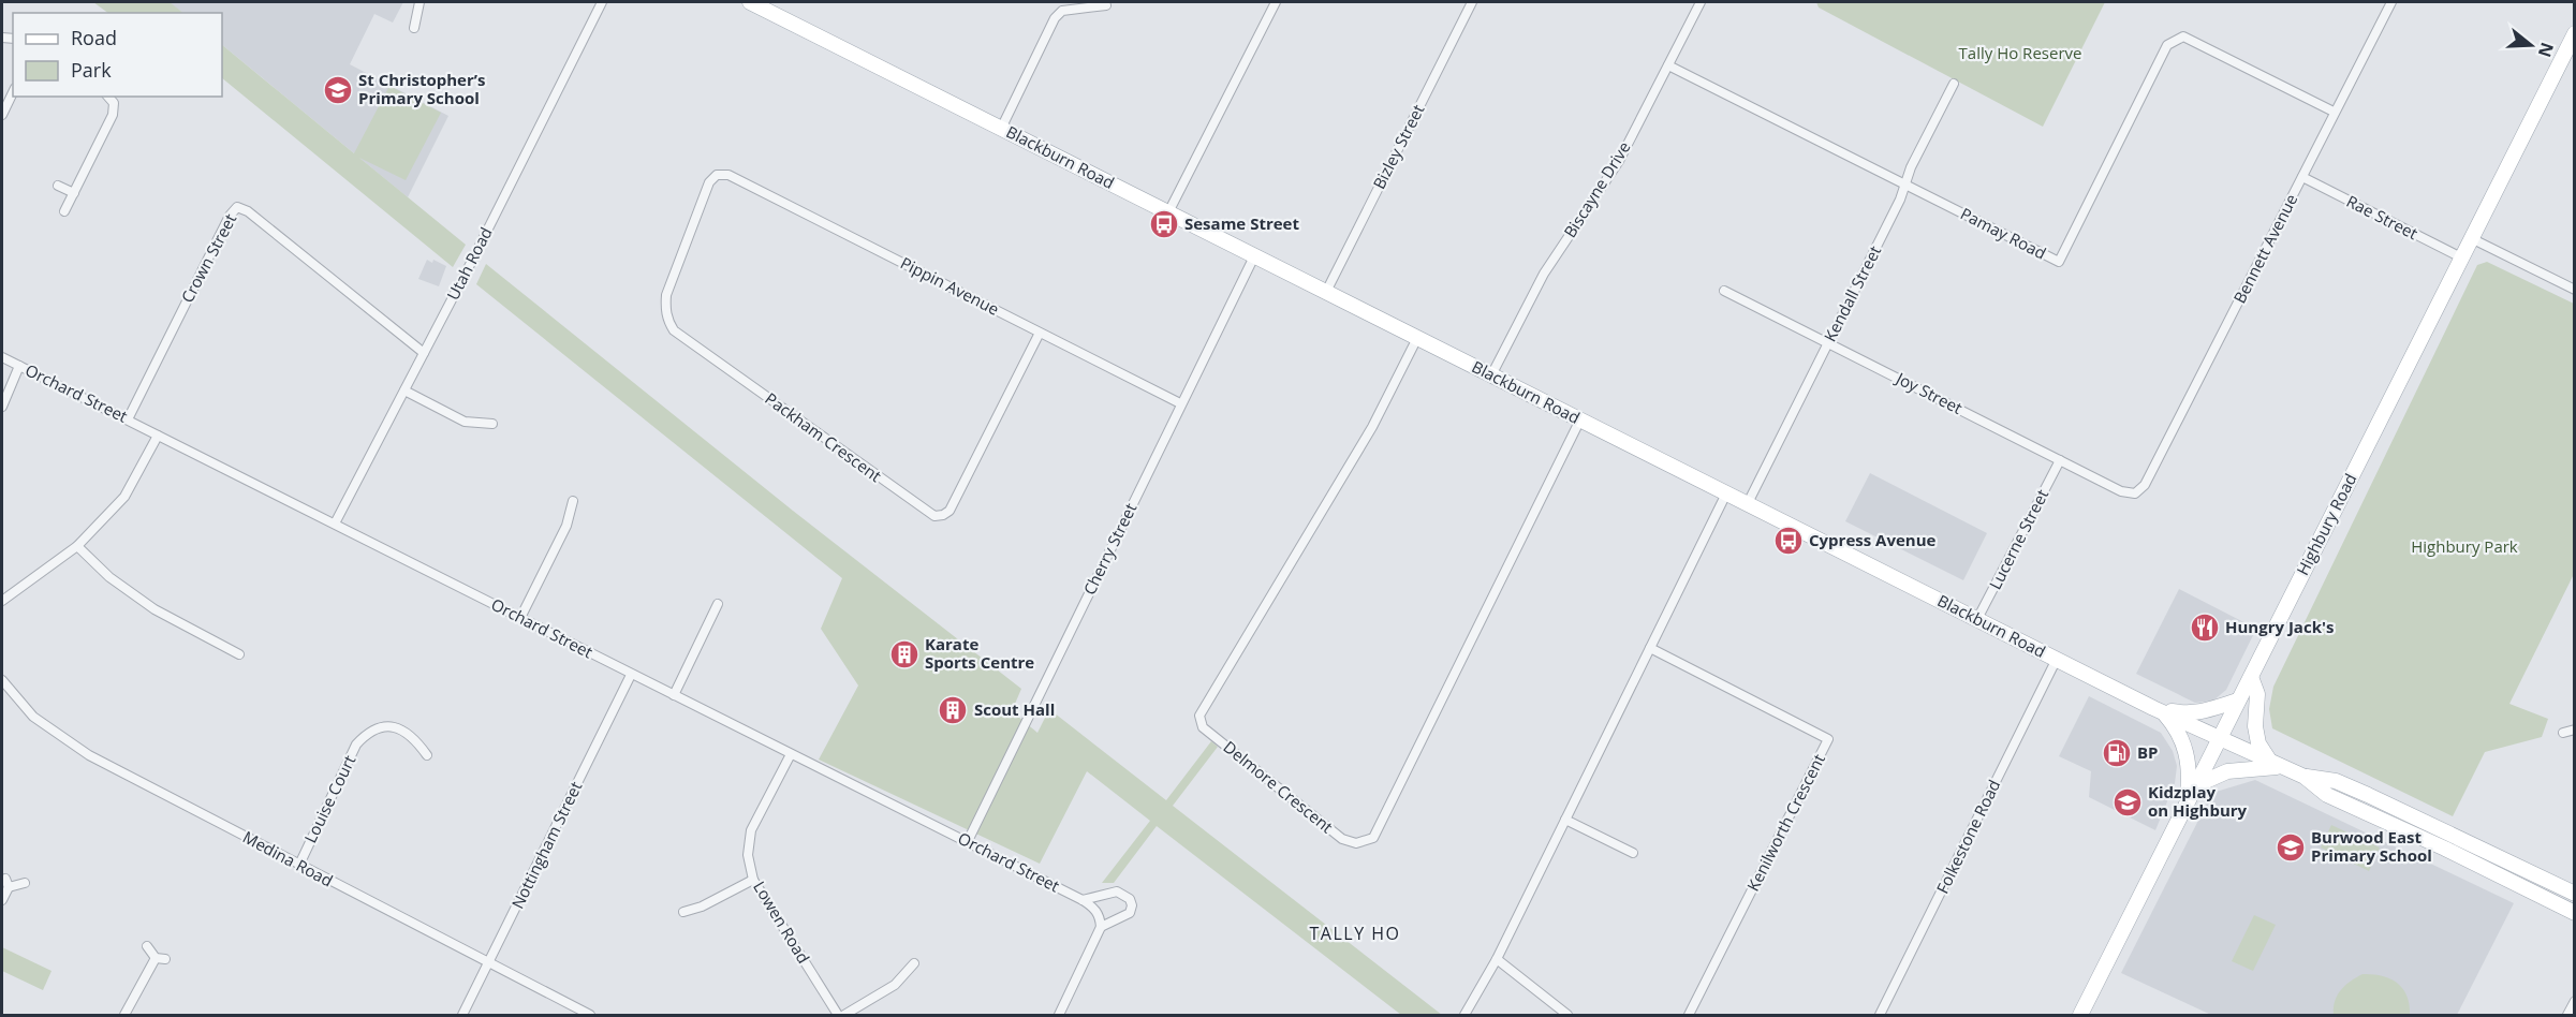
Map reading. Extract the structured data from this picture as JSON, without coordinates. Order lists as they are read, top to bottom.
{
  "streets": {
    "main road": ["Blackburn Road", "Highbury Road"],
    "street": [
      "Bizley Street",
      "Biscayne Drive",
      "Rae Street",
      "Pamay Road",
      "Bennett Avenue",
      "Crown Street",
      "Utah Road",
      "Pippin Avenue",
      "Kendall Street",
      "Orchard Street",
      "Joy Street",
      "Packham Crescent",
      "Lucerne Street",
      "Cherry Street",
      "Delmore Crescent",
      "Louise Court",
      "Kenilworth Crescent",
      "Folkestone Road",
      "Nottingham Street",
      "Medina Road",
      "Lowen Road"
    ]
  },
  "crossings": [
    ["Bizley Street", "Blackburn Road"],
    ["Blackburn Road", "Biscayne Drive"],
    ["Blackburn Road", "Kendall Street"],
    ["Blackburn Road", "Highbury Road"],
    ["Blackburn Road", "Lucerne Street"],
    ["Blackburn Road", "Cherry Street"],
    ["Blackburn Road", "Delmore Crescent"],
    ["Blackburn Road", "Folkestone Road"],
    ["Biscayne Drive", "Pamay Road"],
    ["Rae Street", "Bennett Avenue"],
    ["Rae Street", "Highbury Road"],
    ["Pamay Road", "Bennett Avenue"],
    ["Pamay Road", "Kendall Street"],
    ["Bennett Avenue", "Joy Street"],
    ["Crown Street", "Utah Road"],
    ["Crown Street", "Orchard Street"],
    ["Utah Road", "Orchard Street"],
    ["Pippin Avenue", "Packham Crescent"],
    ["Pippin Avenue", "Cherry Street"],
    ["Kendall Street", "Joy Street"],
    ["Orchard Street", "Cherry Street"],
    ["Orchard Street", "Nottingham Street"],
    ["Orchard Street", "Lowen Road"],
    ["Joy Street", "Lucerne Street"],
    ["Louise Court", "Medina Road"],
    ["Nottingham Street", "Medina Road"]
  ],
  "districts": ["TALLY HO"],
  "parks": ["Tally Ho Reserve", "Highbury Park"],
  "places": {
    "school or university": ["St Christopher’s Primary School", "Kidzplay on Highbury", "Burwood East Primary School"],
    "bus stop": ["Sesame Street", "Cypress Avenue"],
    "restaurant": ["Hungry Jack's"],
    "building": ["Karate Sports Centre", "Scout Hall"],
    "fuel station": ["BP"]
  },
  "legend": ["Road", "Park"],
  "north": "right"
}
